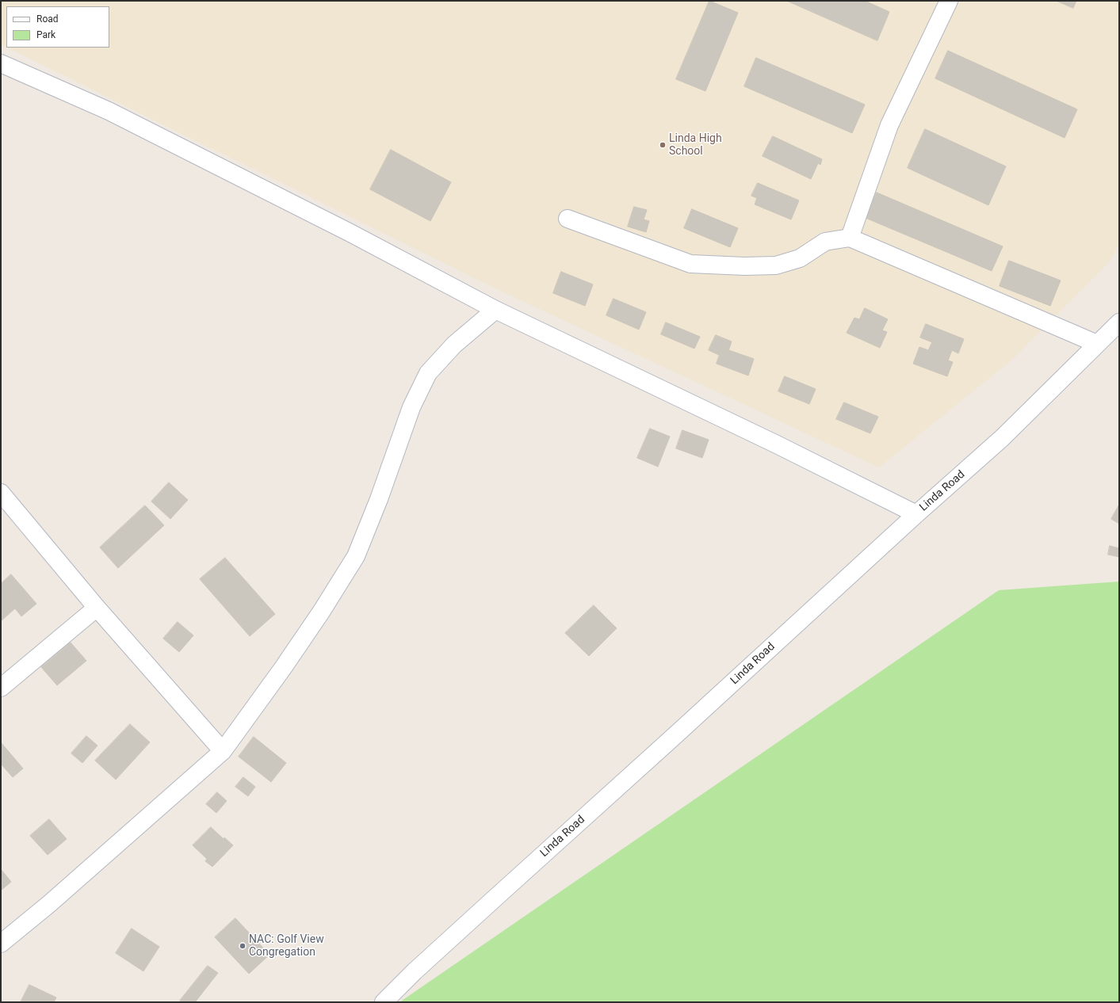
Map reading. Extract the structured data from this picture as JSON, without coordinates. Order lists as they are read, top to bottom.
{
  "streets": {
    "street": ["Linda Road"]
  },
  "places": ["Linda High School", "NAC: Golf View Congregation"],
  "legend": ["Road", "Park"]
}
